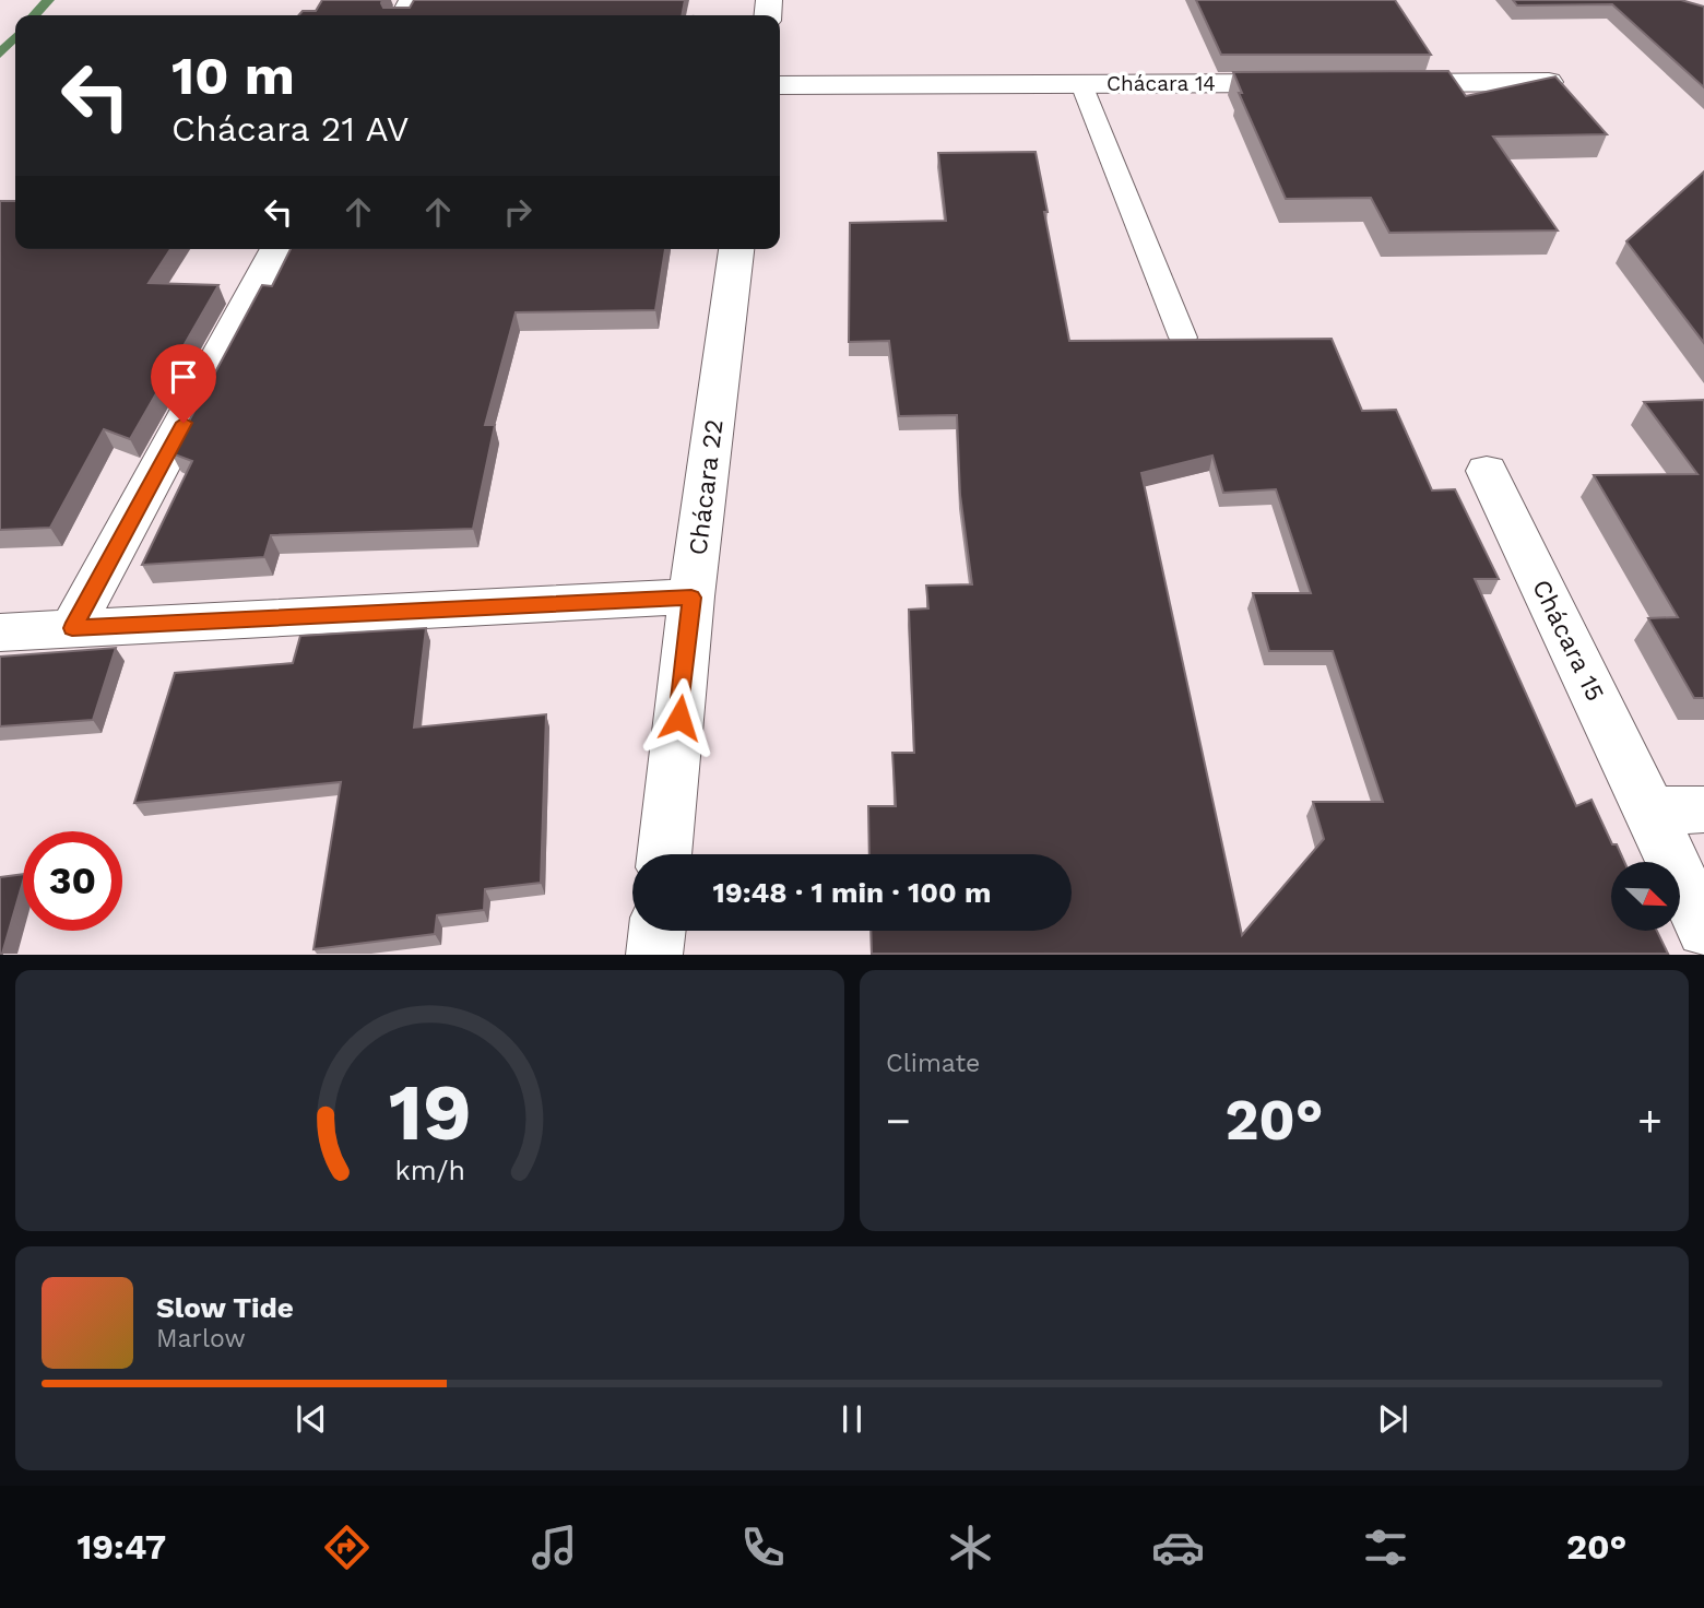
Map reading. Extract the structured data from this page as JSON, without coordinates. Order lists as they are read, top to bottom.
{
  "streets": {
    "street": ["Chácara 14", "Chácara 22", "Chácara 15"]
  },
  "north": "bottom right",
  "page": {
    "turn": ["10 m", "Chácara 21 AV"],
    "limit": "30",
    "trip": "19:48 · 1 min · 100 m",
    "tile": "Climate",
    "heat": ["−", "20°", "+"],
    "song": ["Slow Tide", "Marlow"],
    "tabs": ["19:47", "20°"],
    "gauge": ["19", "km/h"]
  }
}
